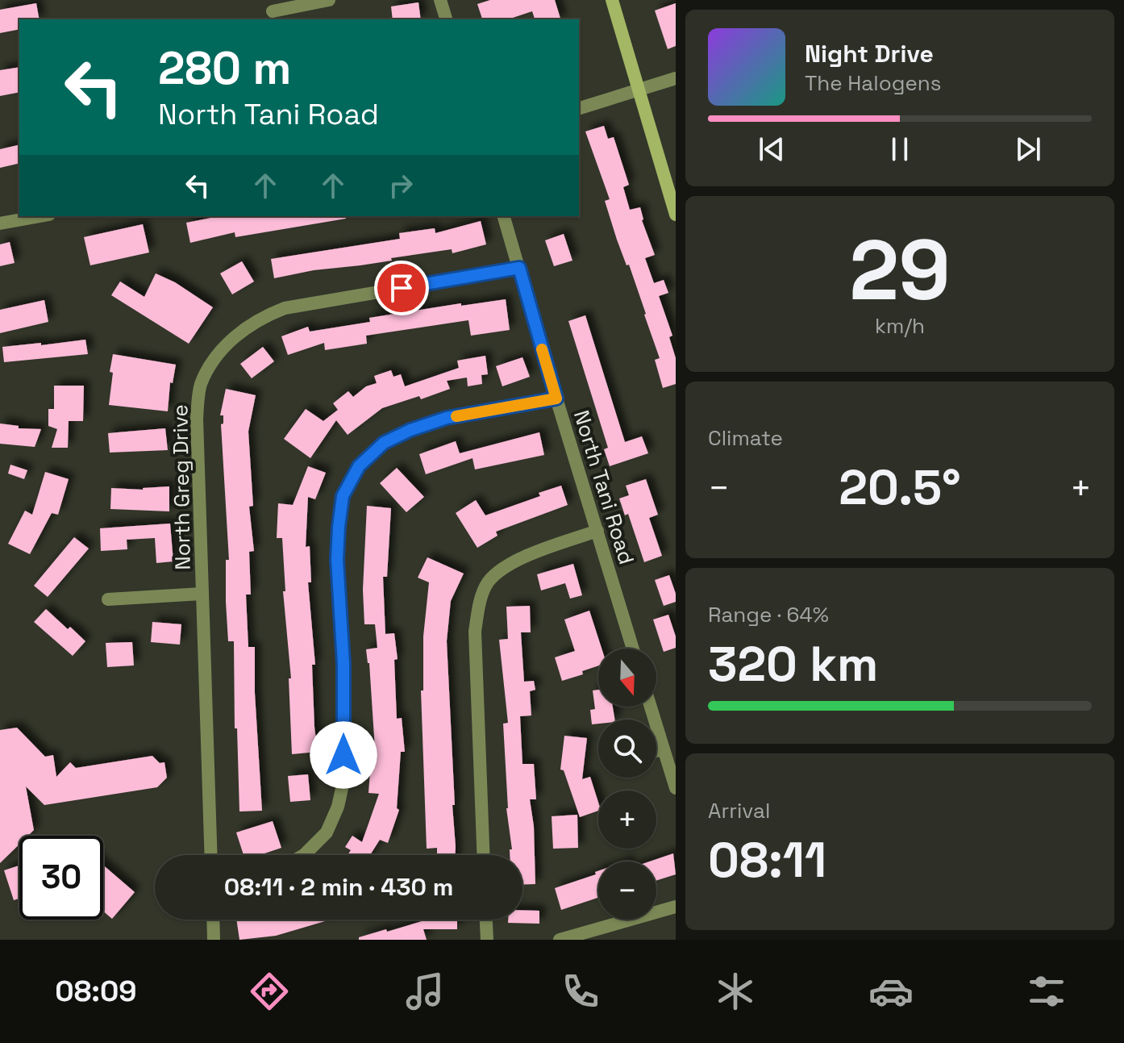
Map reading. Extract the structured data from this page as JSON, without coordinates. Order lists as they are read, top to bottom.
{
  "streets": {
    "street": ["North Greg Drive", "North Tani Road"]
  },
  "crossings": [
    ["North Greg Drive", "North Tani Road"]
  ],
  "north": "bottom",
  "page": {
    "turn": ["280 m", "North Tani Road"],
    "song": ["Night Drive", "The Halogens"],
    "tile": [
      ["29", "km/h"],
      "Climate",
      ["Range · 64%", "320 km"],
      ["Arrival", "08:11"]
    ],
    "heat": ["−", "20.5°", "+"],
    "map_buttons": ["+", "−"],
    "limit": "30",
    "trip": "08:11 · 2 min · 430 m",
    "tabs": "08:09"
  }
}
